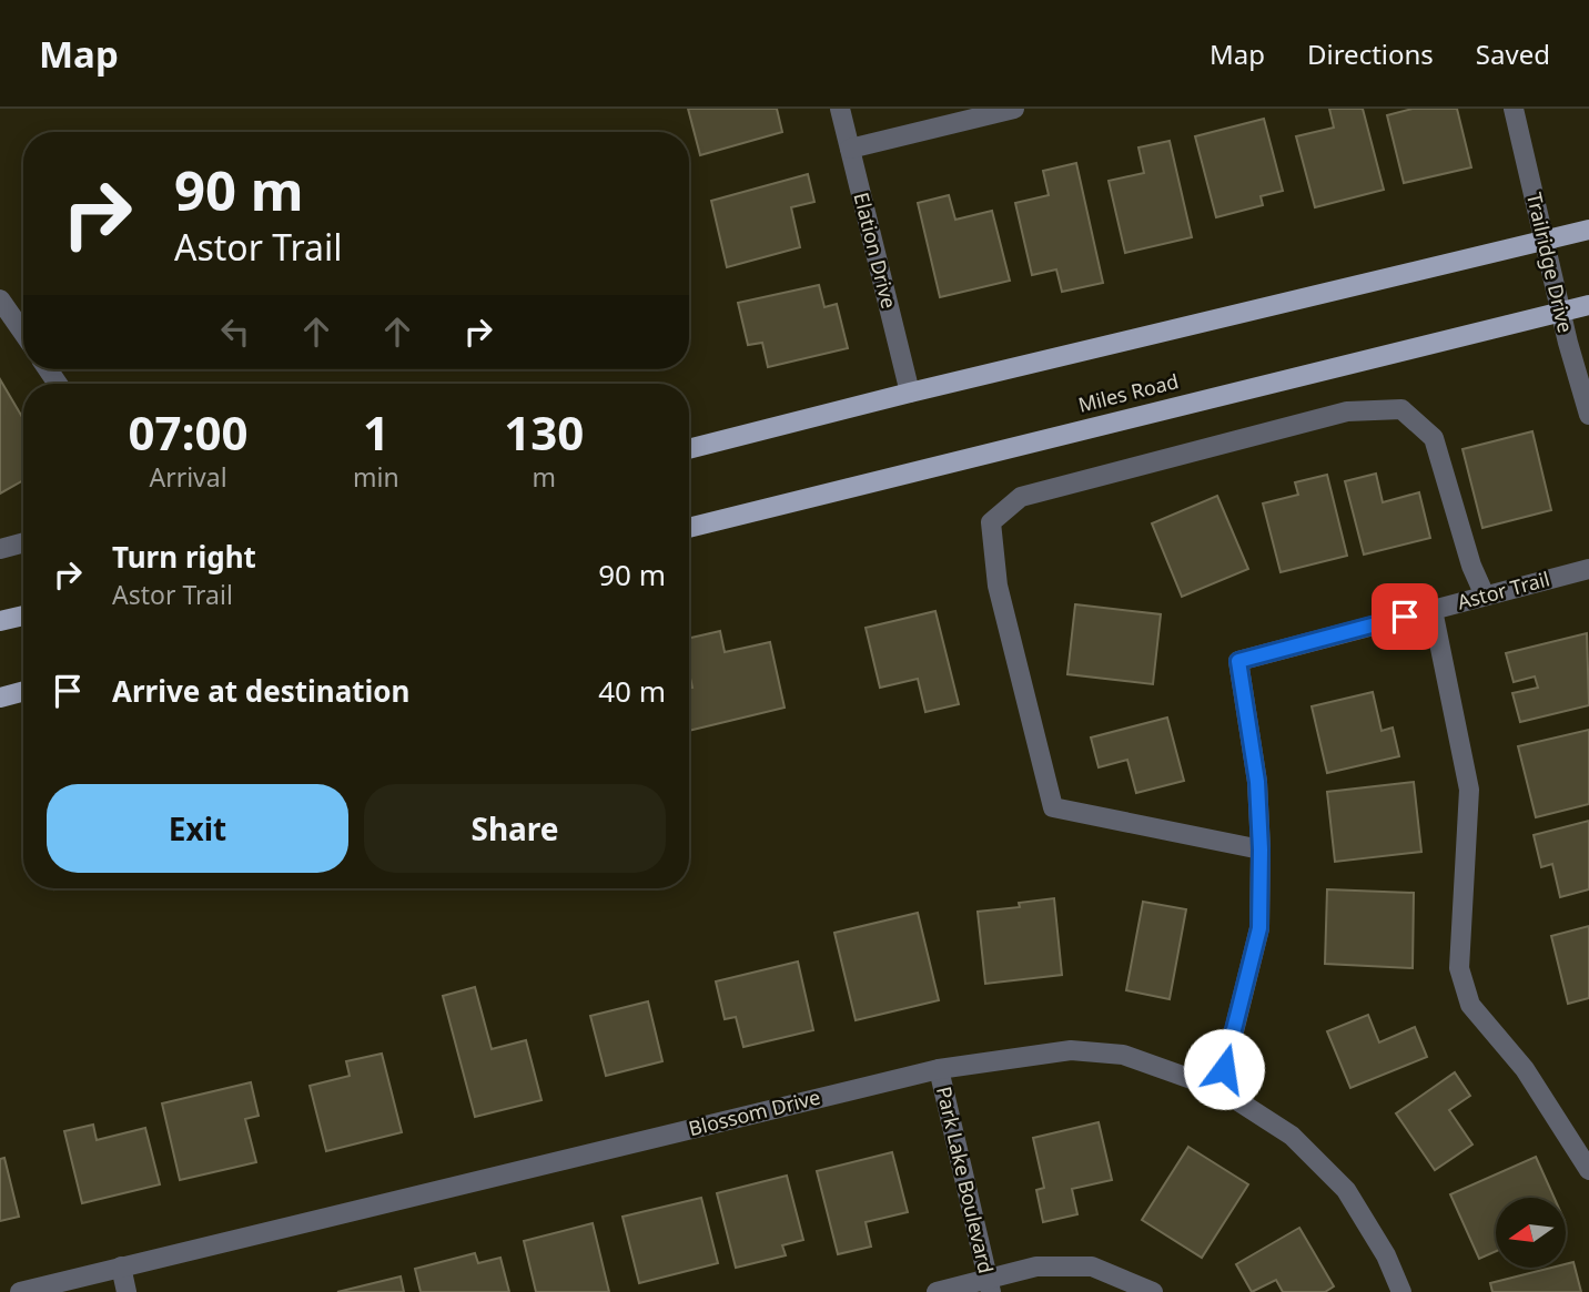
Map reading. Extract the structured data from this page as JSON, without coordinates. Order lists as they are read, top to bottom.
{
  "streets": {
    "main road": ["Miles Road"],
    "street": [
      "Elation Drive",
      "Trailridge Drive",
      "Astor Trail",
      "Blossom Drive",
      "Park Lake Boulevard"
    ]
  },
  "crossings": [
    ["Trailridge Drive", "Miles Road"],
    ["Blossom Drive", "Park Lake Boulevard"]
  ],
  "north": "left",
  "page": {
    "header": "Map",
    "nav": ["Map", "Directions", "Saved"],
    "turn": ["90 m", "Astor Trail"],
    "eta": [
      "07:00",
      "Arrival",
      "1",
      "min",
      "130",
      "m"
    ],
    "list": [
      {
        "name": "Turn right",
        "note": "Astor Trail",
        "value": "90 m"
      },
      {
        "name": "Arrive at destination",
        "value": "40 m"
      }
    ],
    "buttons": ["Exit", "Share"]
  }
}
